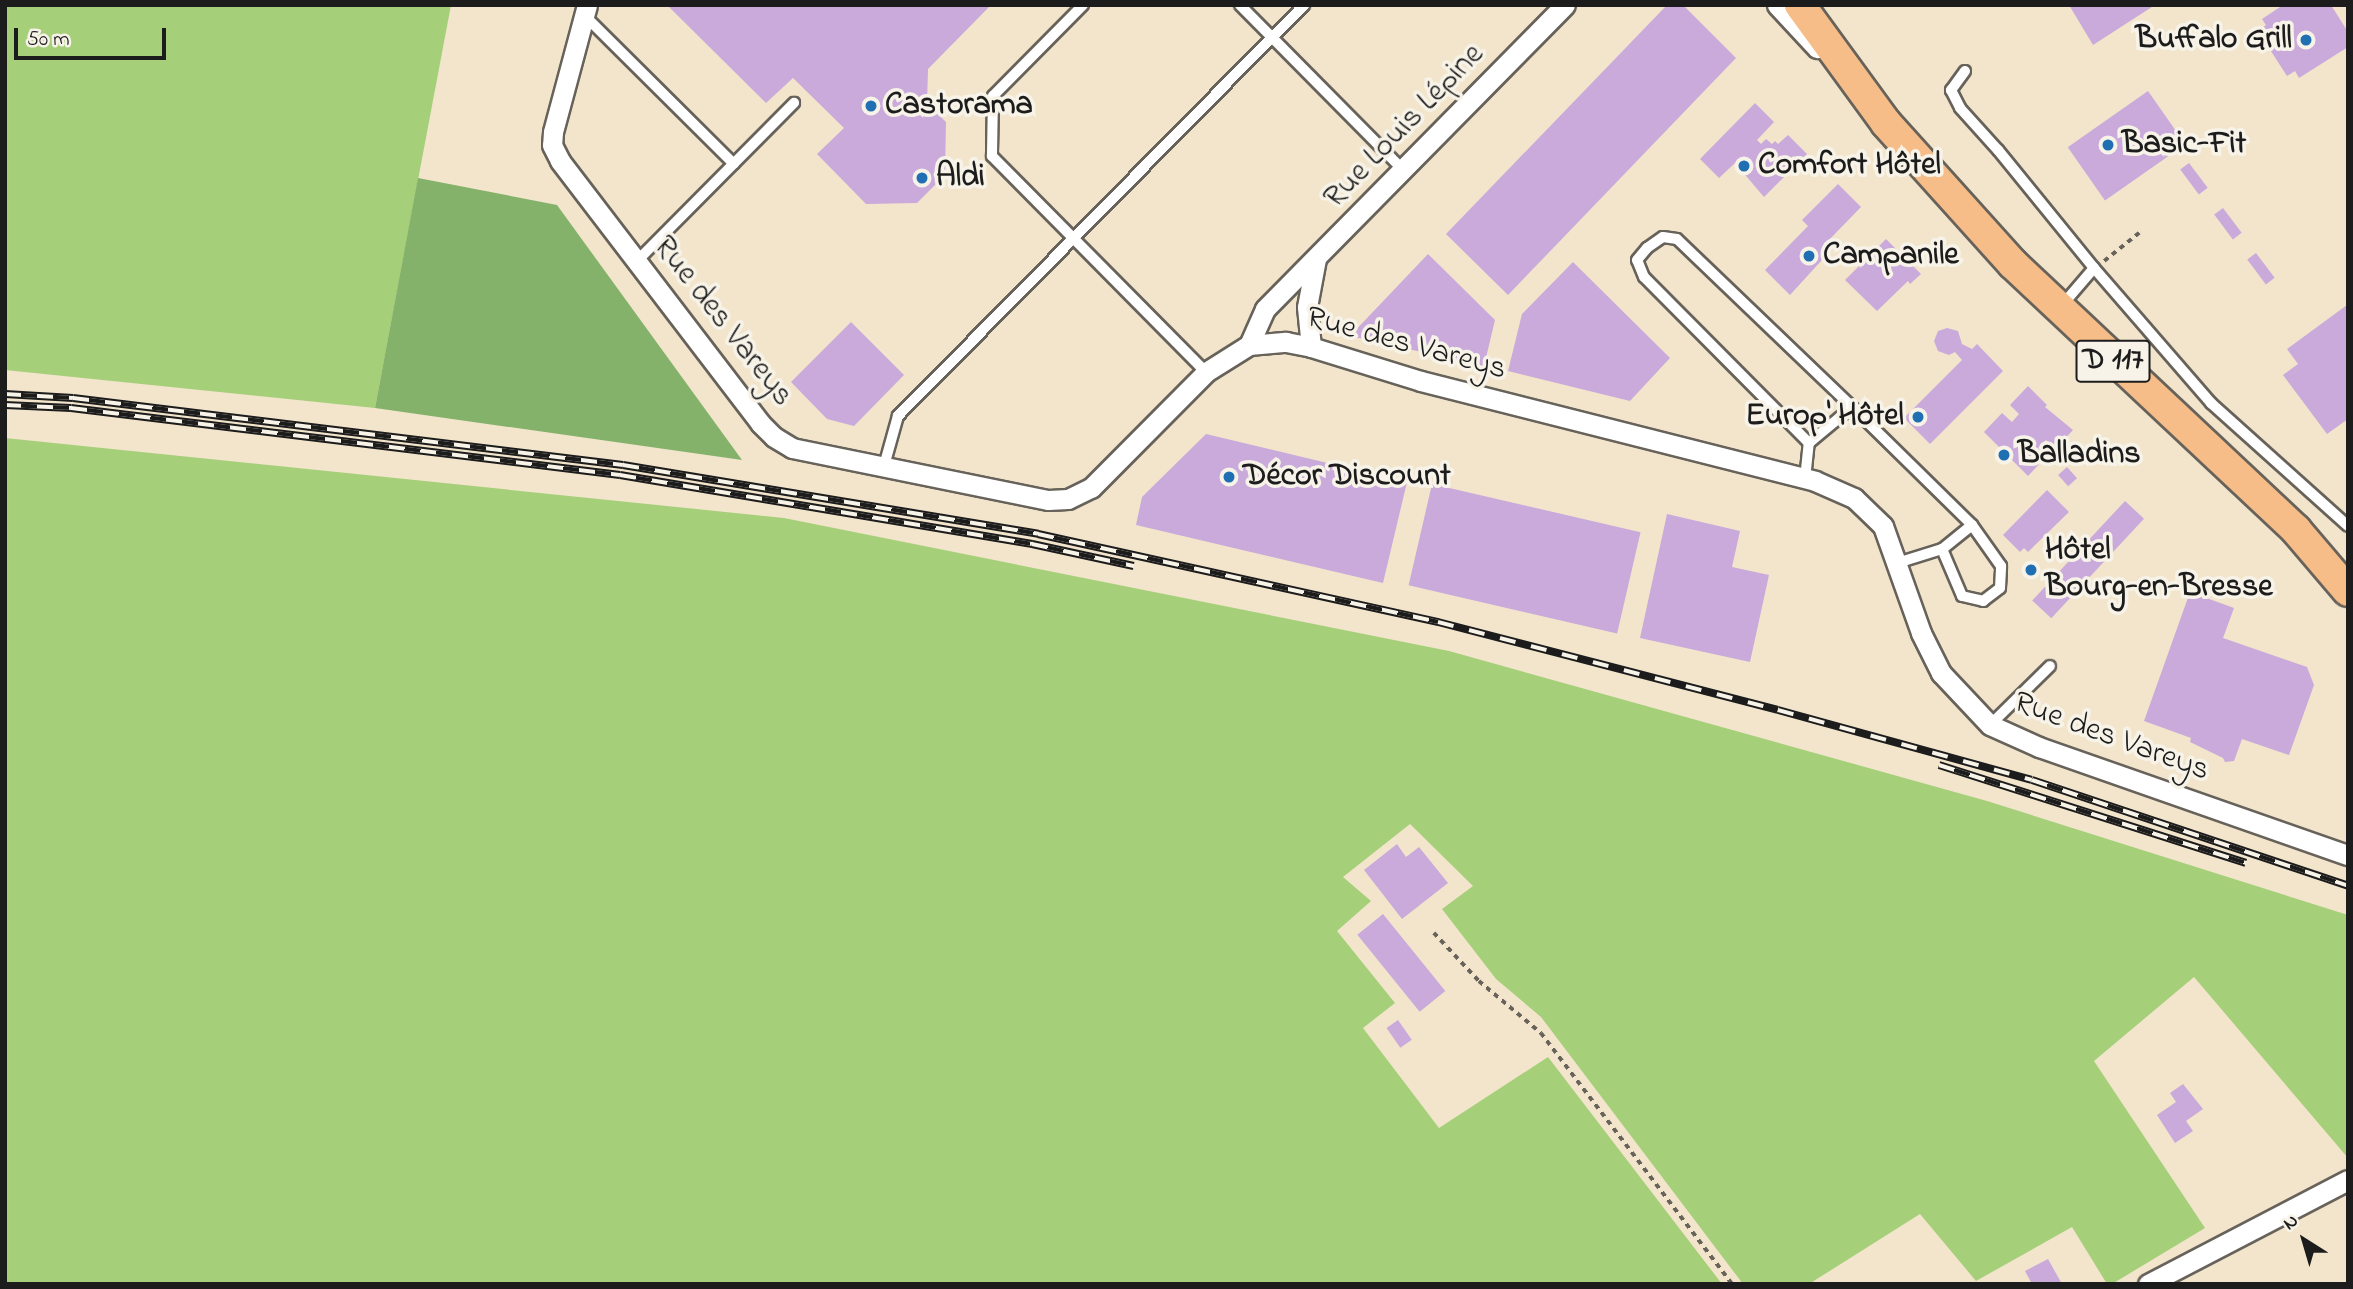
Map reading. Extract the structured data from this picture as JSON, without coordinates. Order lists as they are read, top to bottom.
{
  "streets": {
    "main road": ["D 117"],
    "street": ["Rue Louis Lépine", "Rue des Vareys"]
  },
  "crossings": [
    ["Rue Louis Lépine", "Rue des Vareys"]
  ],
  "places": [
    "Buffalo Grill",
    "Castorama",
    "Basic-Fit",
    "Comfort Hôtel",
    "Aldi",
    "Campanile",
    "Europ' Hôtel",
    "Balladins",
    "Décor Discount",
    "Hôtel Bourg-en-Bresse"
  ],
  "scale_bar": "50 m",
  "north": "top left"
}
